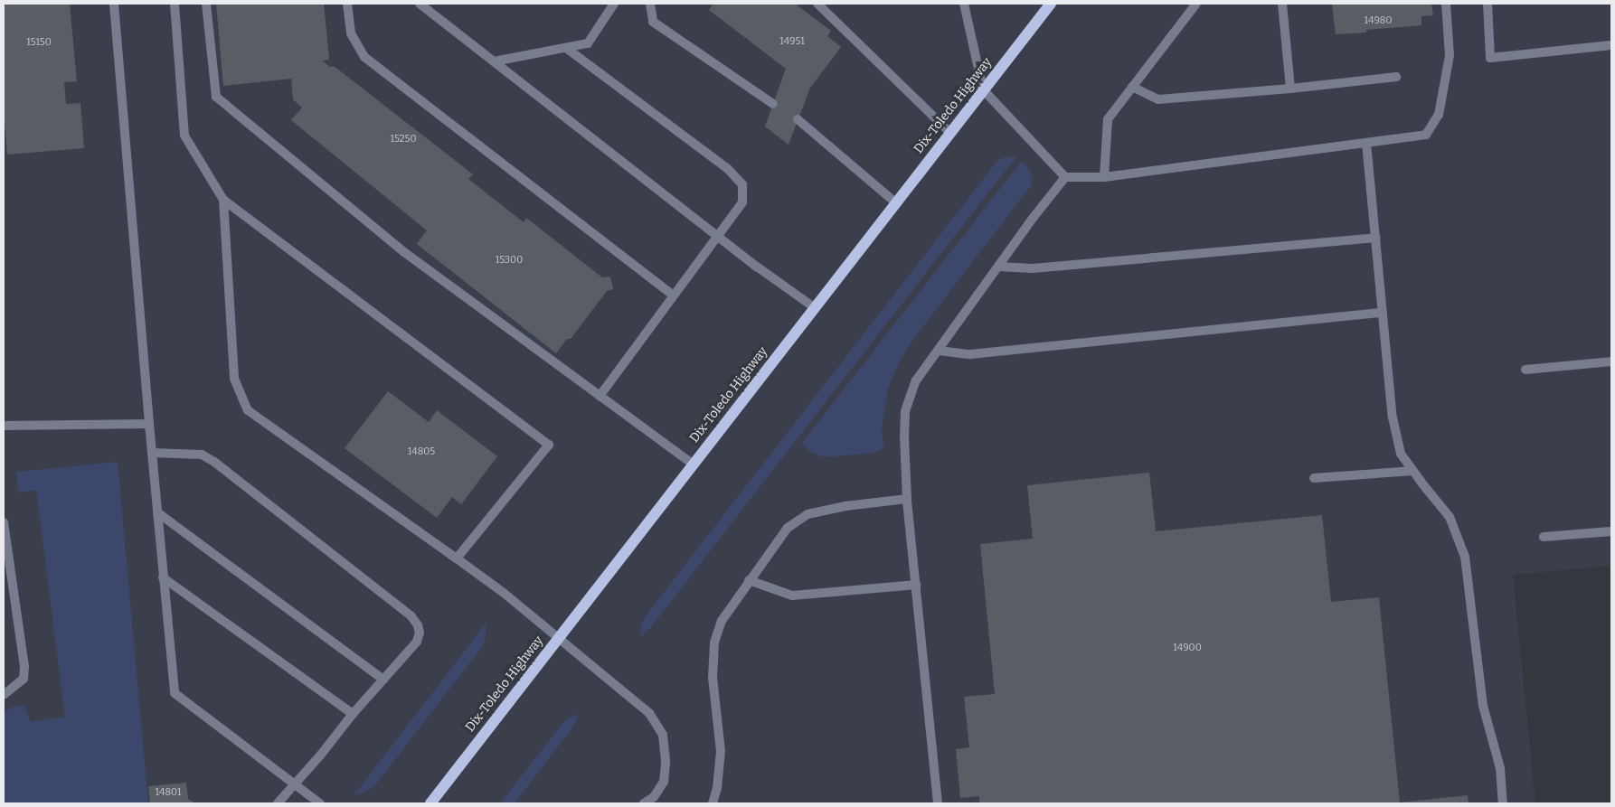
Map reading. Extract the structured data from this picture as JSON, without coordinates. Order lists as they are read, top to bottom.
{
  "streets": {
    "main road": ["Dix-Toledo Highway"]
  },
  "house_numbers": [
    "14980",
    "14951",
    "15150",
    "15250",
    "15300",
    "14805",
    "14900",
    "14801"
  ]
}
